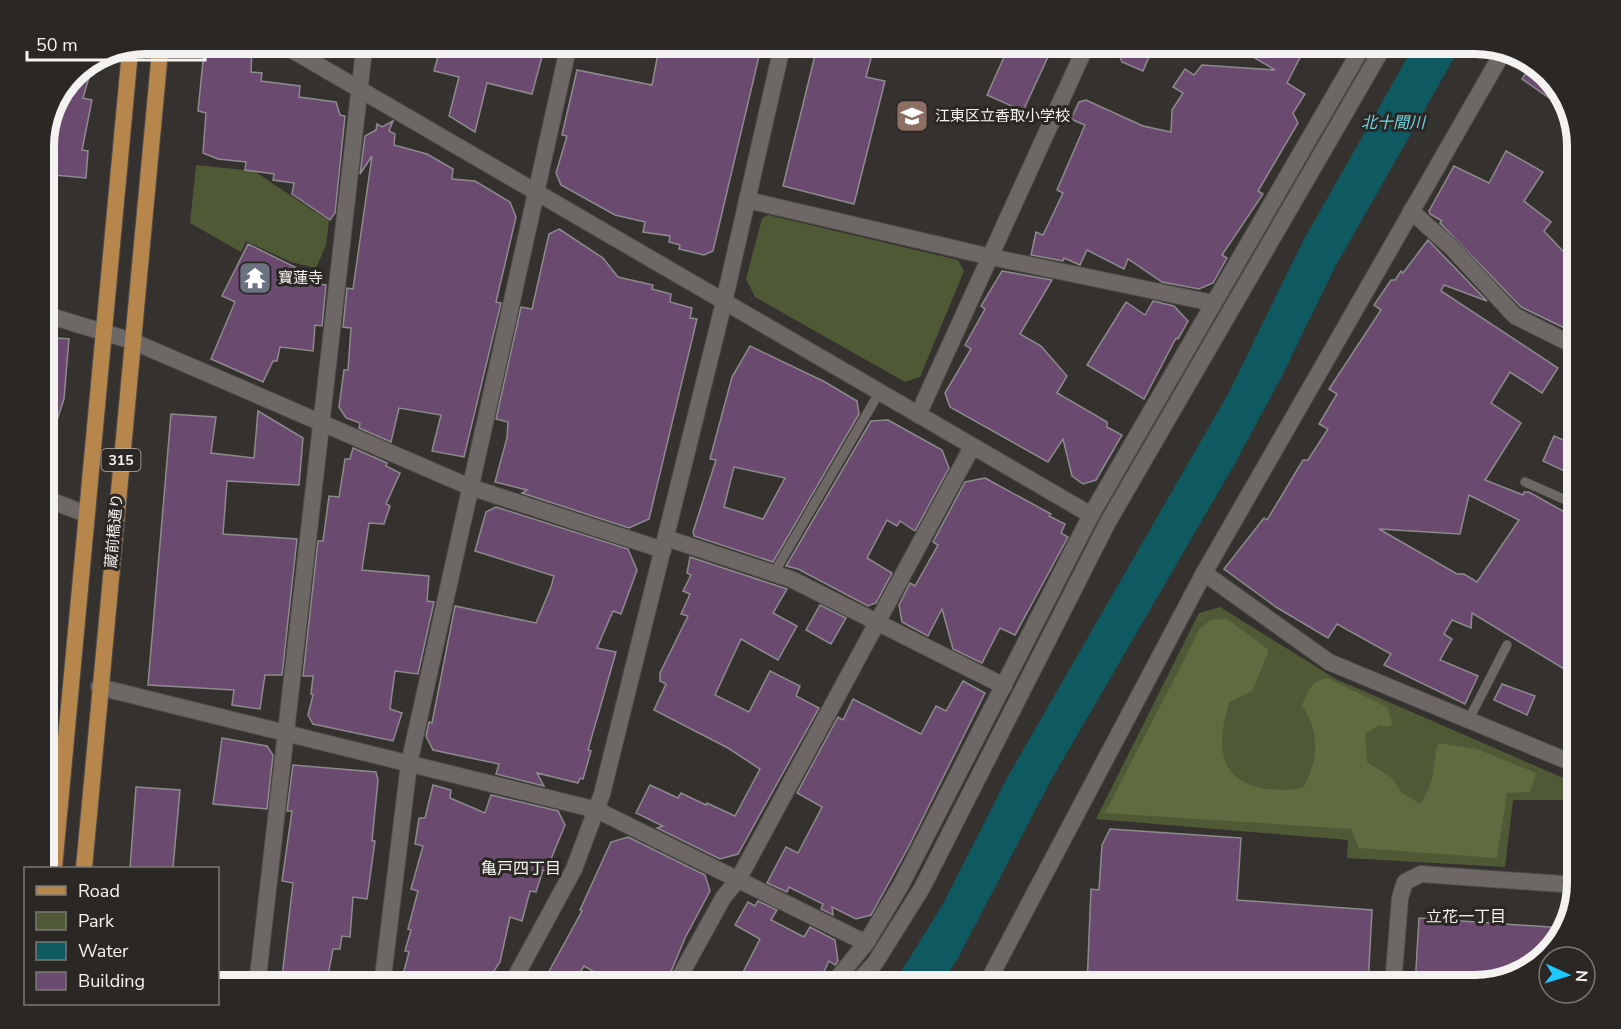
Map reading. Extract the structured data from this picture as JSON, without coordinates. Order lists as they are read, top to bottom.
{
  "streets": {
    "main road": ["315", "蔵前橋通り"]
  },
  "districts": ["亀戸四丁目", "立花一丁目"],
  "water": ["北十間川"],
  "places": {
    "school or university": ["江東区立香取小学校"],
    "temple": ["寶蓮寺"]
  },
  "legend": [
    "Road",
    "Park",
    "Water",
    "Building"
  ],
  "scale_bar": "50 m",
  "north": "right"
}
